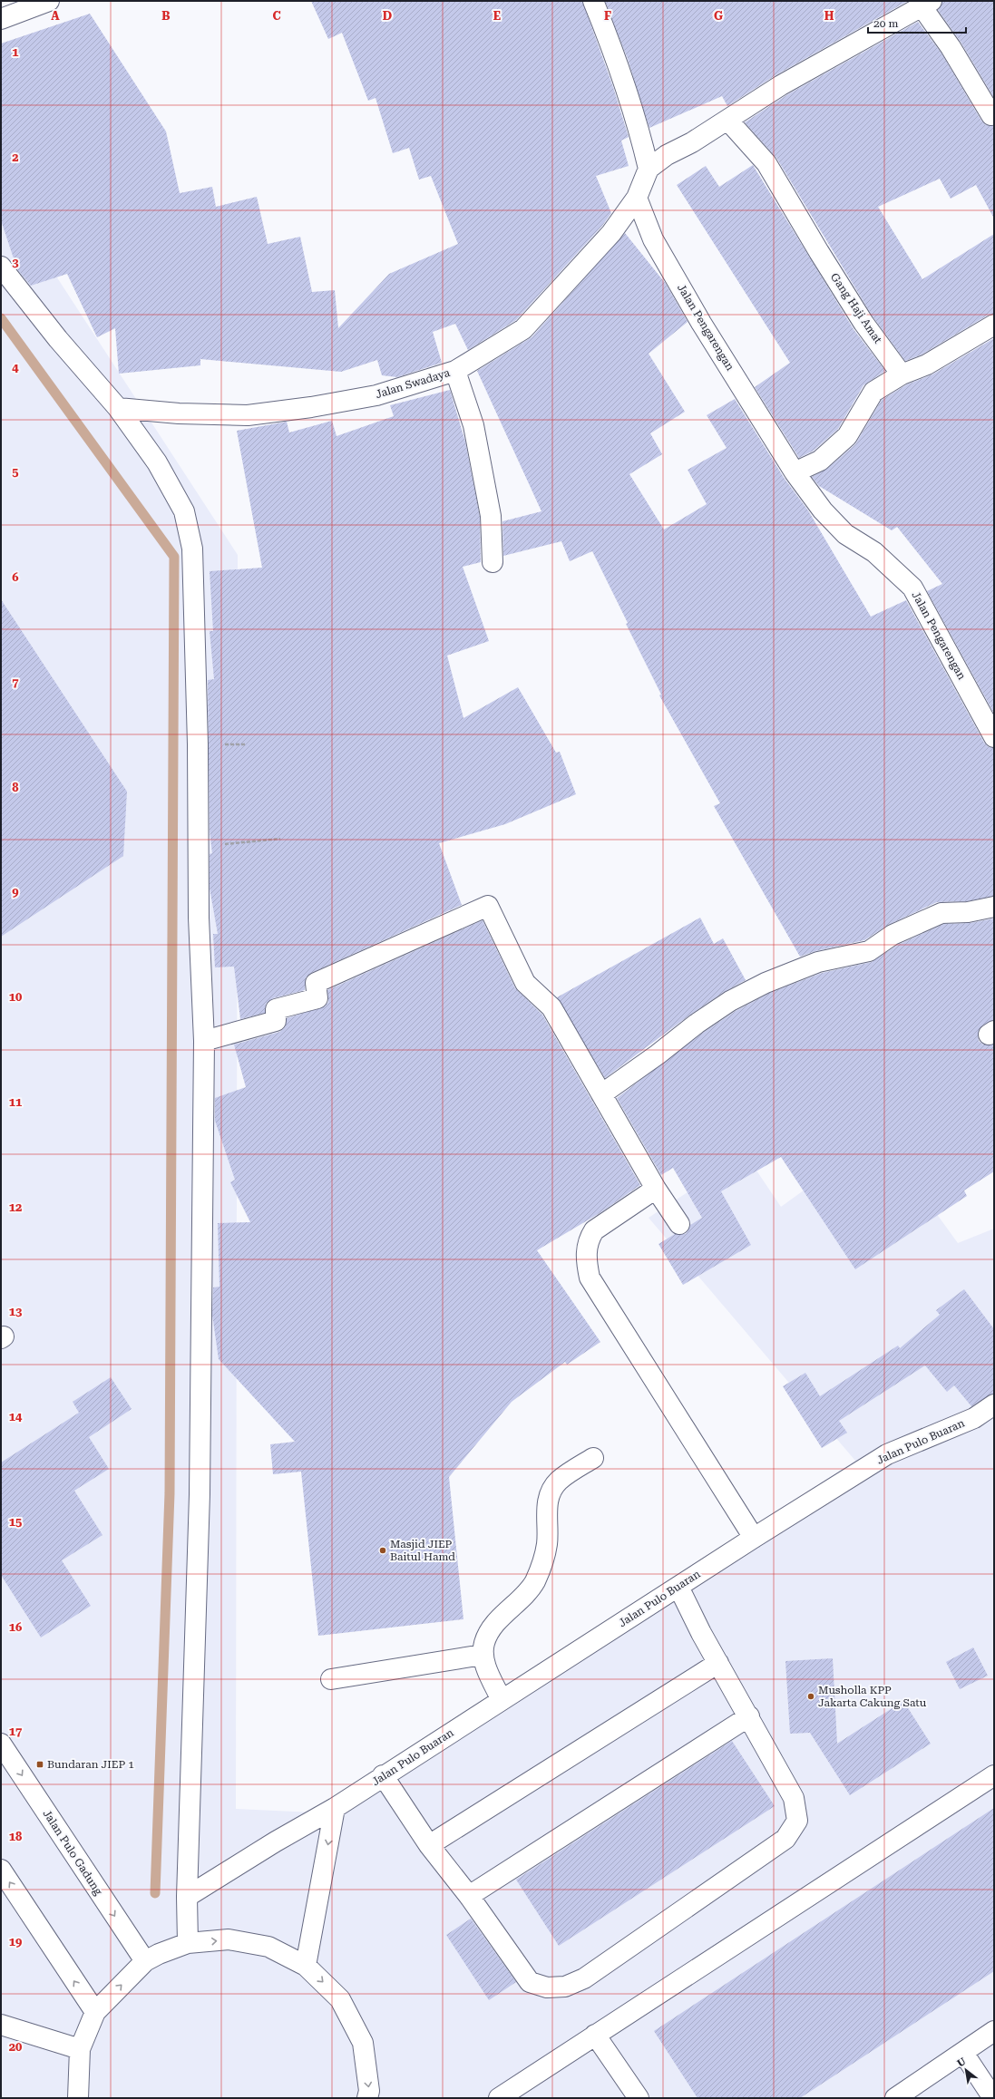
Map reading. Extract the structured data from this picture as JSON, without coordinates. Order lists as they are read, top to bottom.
{
  "streets": {
    "street": [
      "Gang Haji Amat",
      "Jalan Pengarengan",
      "Jalan Swadaya",
      "Jalan Pulo Buaran",
      "Jalan Pulo Gadung"
    ]
  },
  "crossings": [
    ["Jalan Pengarengan", "Jalan Swadaya"]
  ],
  "places": {
    "other": ["Masjid JIEP Baitul Hamd", "Musholla KPP Jakarta Cakung Satu"],
    "transit": ["Bundaran JIEP 1"]
  },
  "scale_bar": "20 m",
  "north": "top left",
  "grid": {
    "columns": [
      "A",
      "B",
      "C",
      "D",
      "E",
      "F",
      "G",
      "H"
    ],
    "rows": [
      "1",
      "2",
      "3",
      "4",
      "5",
      "6",
      "7",
      "8",
      "9",
      "10",
      "11",
      "12",
      "13",
      "14",
      "15",
      "16",
      "17",
      "18",
      "19",
      "20"
    ]
  }
}
